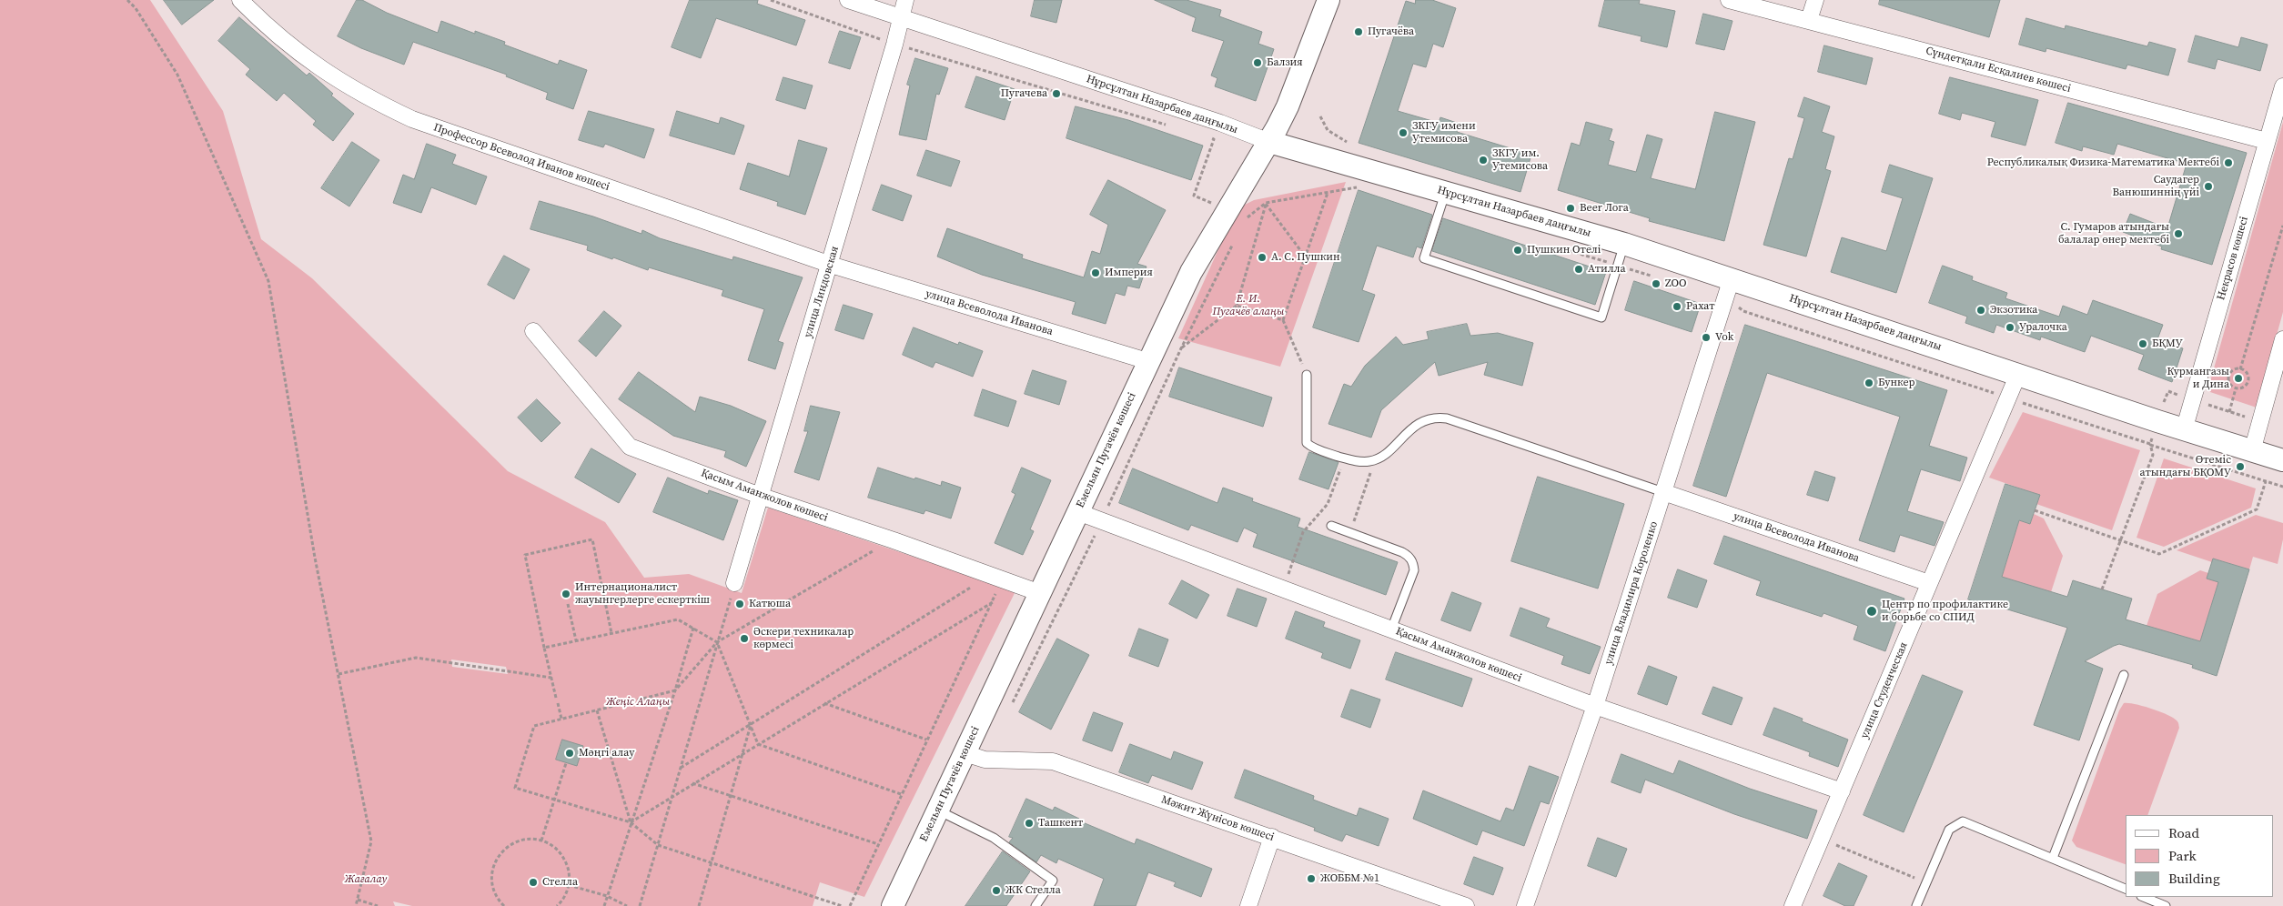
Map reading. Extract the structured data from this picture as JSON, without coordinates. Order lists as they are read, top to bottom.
{
  "streets": {
    "main road": ["Нұрсұлтан Назарбаев даңғылы", "Емельян Пугачёв көшесі"],
    "street": [
      "Сүндетқали Есқалиев көшесі",
      "Профессор Всеволод Иванов көшесі",
      "Некрасов көшесі",
      "улица Линдовская",
      "улица Всеволода Иванова",
      "Қасым Аманжолов көшесі",
      "улица Владимира Короленко",
      "улица Студенческая",
      "Мәжит Жүнісов көшесі"
    ]
  },
  "crossings": [
    ["Сүндетқали Есқалиев көшесі", "Некрасов көшесі"],
    ["Нұрсұлтан Назарбаев даңғылы", "Некрасов көшесі"],
    ["Нұрсұлтан Назарбаев даңғылы", "улица Линдовская"],
    ["Нұрсұлтан Назарбаев даңғылы", "Емельян Пугачёв көшесі"],
    ["Нұрсұлтан Назарбаев даңғылы", "улица Владимира Короленко"],
    ["Нұрсұлтан Назарбаев даңғылы", "улица Студенческая"],
    ["Профессор Всеволод Иванов көшесі", "улица Линдовская"],
    ["Профессор Всеволод Иванов көшесі", "улица Всеволода Иванова"],
    ["улица Линдовская", "улица Всеволода Иванова"],
    ["улица Линдовская", "Қасым Аманжолов көшесі"],
    ["улица Всеволода Иванова", "Емельян Пугачёв көшесі"],
    ["улица Всеволода Иванова", "улица Владимира Короленко"],
    ["улица Всеволода Иванова", "улица Студенческая"],
    ["Емельян Пугачёв көшесі", "Қасым Аманжолов көшесі"],
    ["Емельян Пугачёв көшесі", "Мәжит Жүнісов көшесі"],
    ["Қасым Аманжолов көшесі", "улица Владимира Короленко"],
    ["Қасым Аманжолов көшесі", "улица Студенческая"]
  ],
  "parks": ["Е. И. Пугачёв алаңы", "Жеңіс Алаңы", "Жағалау"],
  "places": [
    "Пугачёва",
    "Балзия",
    "Пугачева",
    "ЗКГУ имени Утемисова",
    "ЗКГУ им. Утемисова",
    "Республикалық Физика-Математика Мектебі",
    "Саудагер Ванюшиннің үйі",
    "Beer Лога",
    "С. Гумаров атындағы балалар өнер мектебі",
    "Пушкин Отелі",
    "А. С. Пушкин",
    "Атилла",
    "Империя",
    "ZOO",
    "Рахат",
    "Экзотика",
    "Уралочка",
    "Vok",
    "БҚМУ",
    "Курмангазы и Дина",
    "Бункер",
    "Өтеміс атындағы БҚОМУ",
    "Интернационалист жауынгерлерге ескерткіш",
    "Катюша",
    "Центр по профилактике и борьбе со СПИД",
    "Әскери техникалар көрмесі",
    "Мәңгі алау",
    "Ташкент",
    "ЖОББМ №1",
    "Стелла",
    "ЖК Стелла"
  ],
  "legend": ["Road", "Park", "Building"]
}
